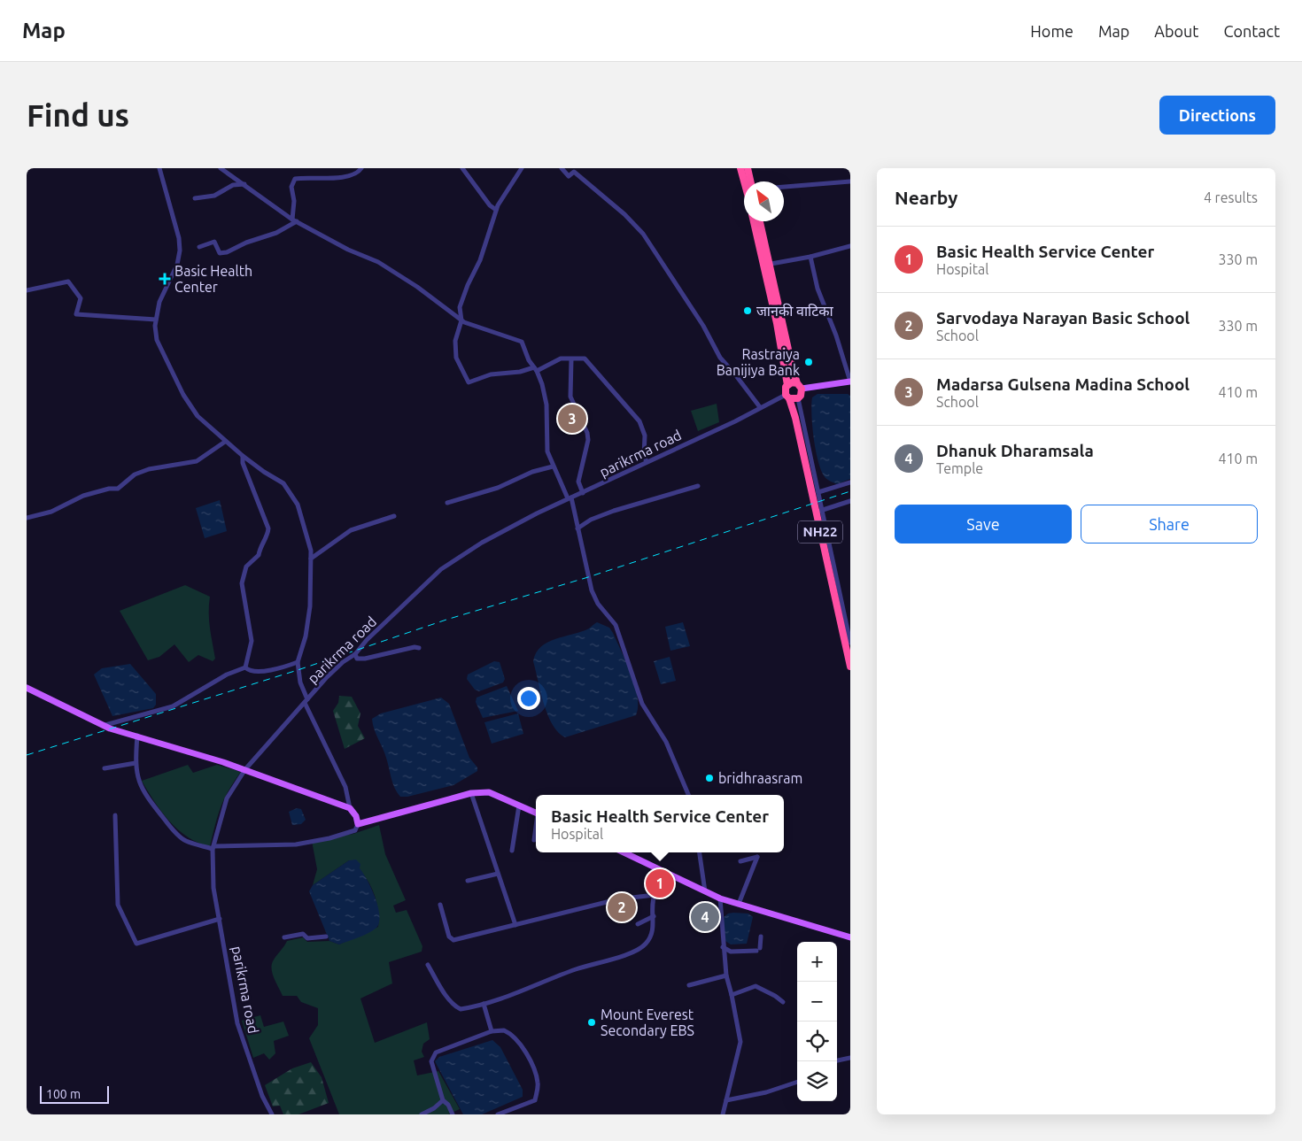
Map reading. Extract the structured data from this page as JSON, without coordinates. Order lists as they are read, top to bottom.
{
  "streets": {
    "highway": ["NH22"],
    "street": ["parikrma road"]
  },
  "crossings": [
    ["parikrma road", "NH22"]
  ],
  "places": {
    "health": ["Basic Health Center"],
    "other": [
      "जानकी वाटिका",
      "Rastraiya Banijiya Bank",
      "bridhraasram",
      "Mount Everest Secondary EBS"
    ]
  },
  "scale_bar": "100 m",
  "north": "top left",
  "page": {
    "header": "Map",
    "nav": [
      "Home",
      "Map",
      "About",
      "Contact"
    ],
    "buttons": [
      "Directions",
      ["Save", "Share"]
    ],
    "title": "Find us",
    "heading": ["Nearby", "4 results"],
    "list": [
      {
        "mark": "1",
        "name": "Basic Health Service Center",
        "note": "Hospital",
        "value": "330 m"
      },
      {
        "mark": "2",
        "name": "Sarvodaya Narayan Basic School",
        "note": "School",
        "value": "330 m"
      },
      {
        "mark": "3",
        "name": "Madarsa Gulsena Madina School",
        "note": "School",
        "value": "410 m"
      },
      {
        "mark": "4",
        "name": "Dhanuk Dharamsala",
        "note": "Temple",
        "value": "410 m"
      }
    ],
    "pins": [
      "3",
      "1",
      "2",
      "4"
    ],
    "popup": ["Basic Health Service Center", "Hospital"],
    "map_buttons": ["+", "−"],
    "scale": "100 m"
  }
}
